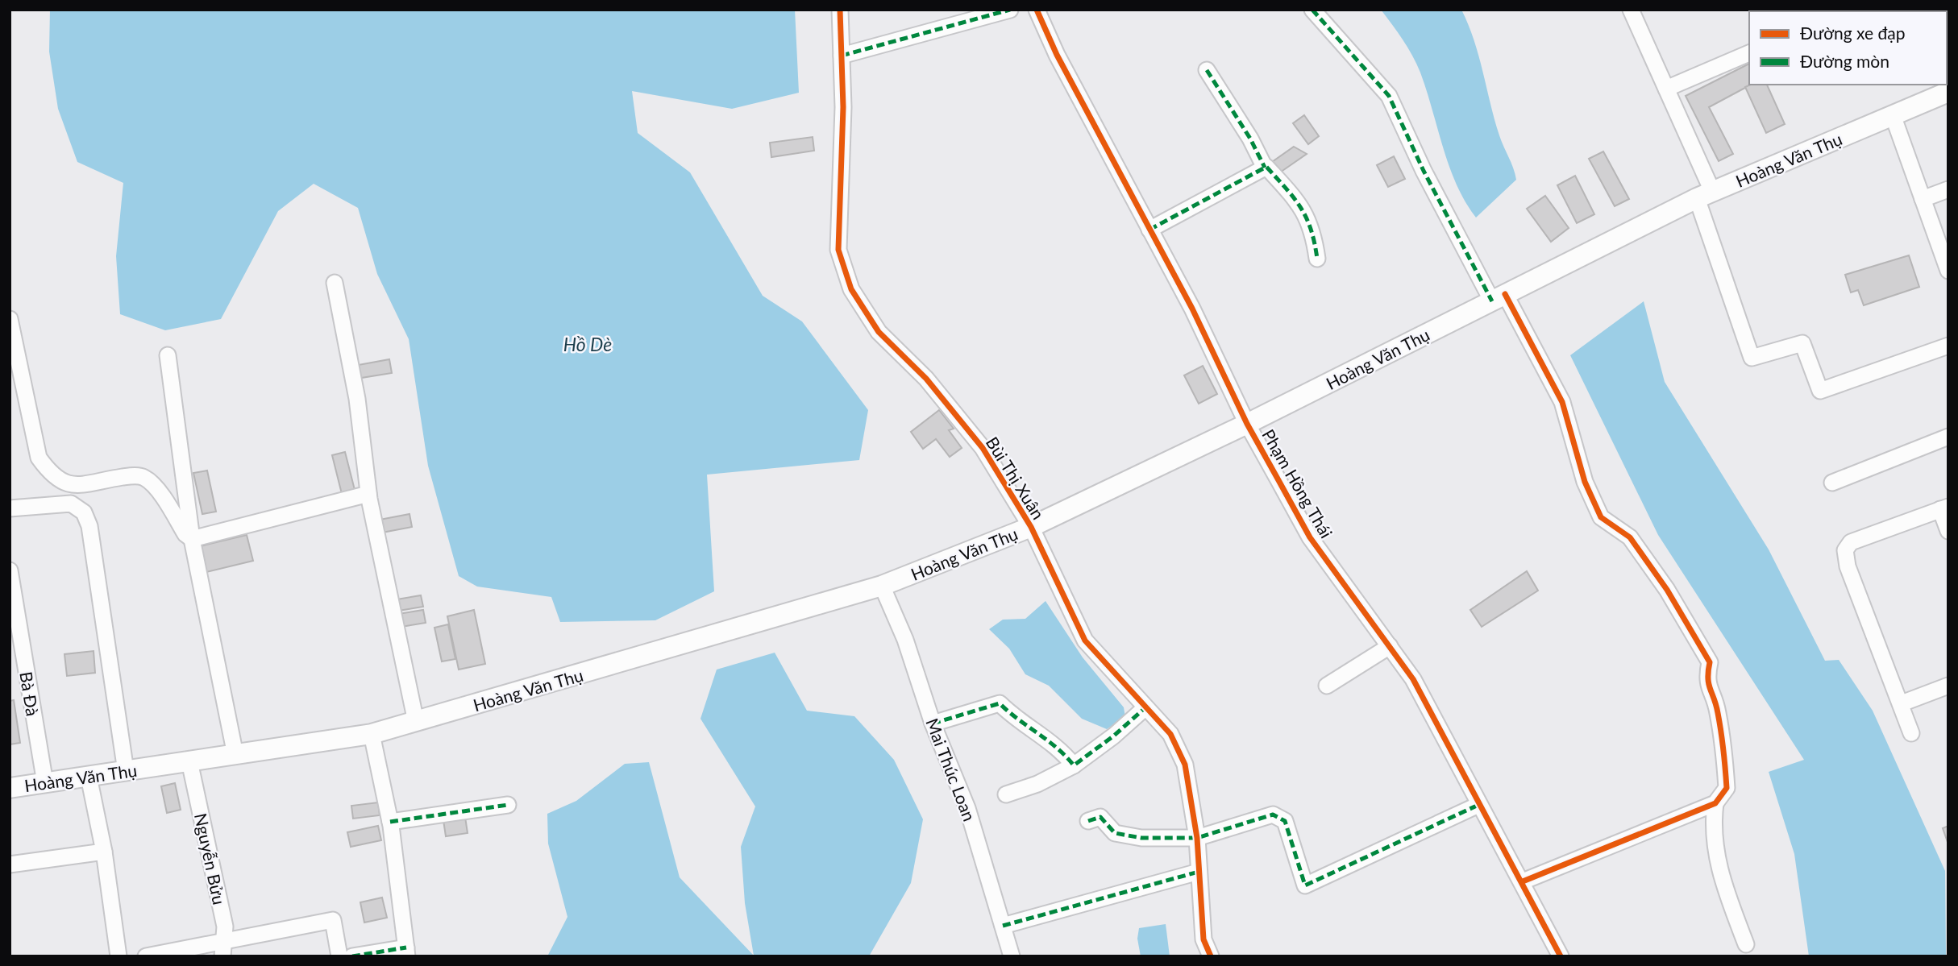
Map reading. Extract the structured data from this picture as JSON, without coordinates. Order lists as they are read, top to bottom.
{
  "streets": {
    "main road": ["Hoàng Văn Thụ"],
    "street": [
      "Bùi Thị Xuân",
      "Phạm Hồng Thái",
      "Bà Đà",
      "Mai Thúc Loan",
      "Nguyễn Bửu"
    ]
  },
  "crossings": [
    ["Hoàng Văn Thụ", "Bùi Thị Xuân"],
    ["Hoàng Văn Thụ", "Phạm Hồng Thái"],
    ["Hoàng Văn Thụ", "Bà Đà"],
    ["Hoàng Văn Thụ", "Mai Thúc Loan"],
    ["Hoàng Văn Thụ", "Nguyễn Bửu"]
  ],
  "water": ["Hồ Dè"],
  "legend": ["Đường xe đạp", "Đường mòn"]
}
